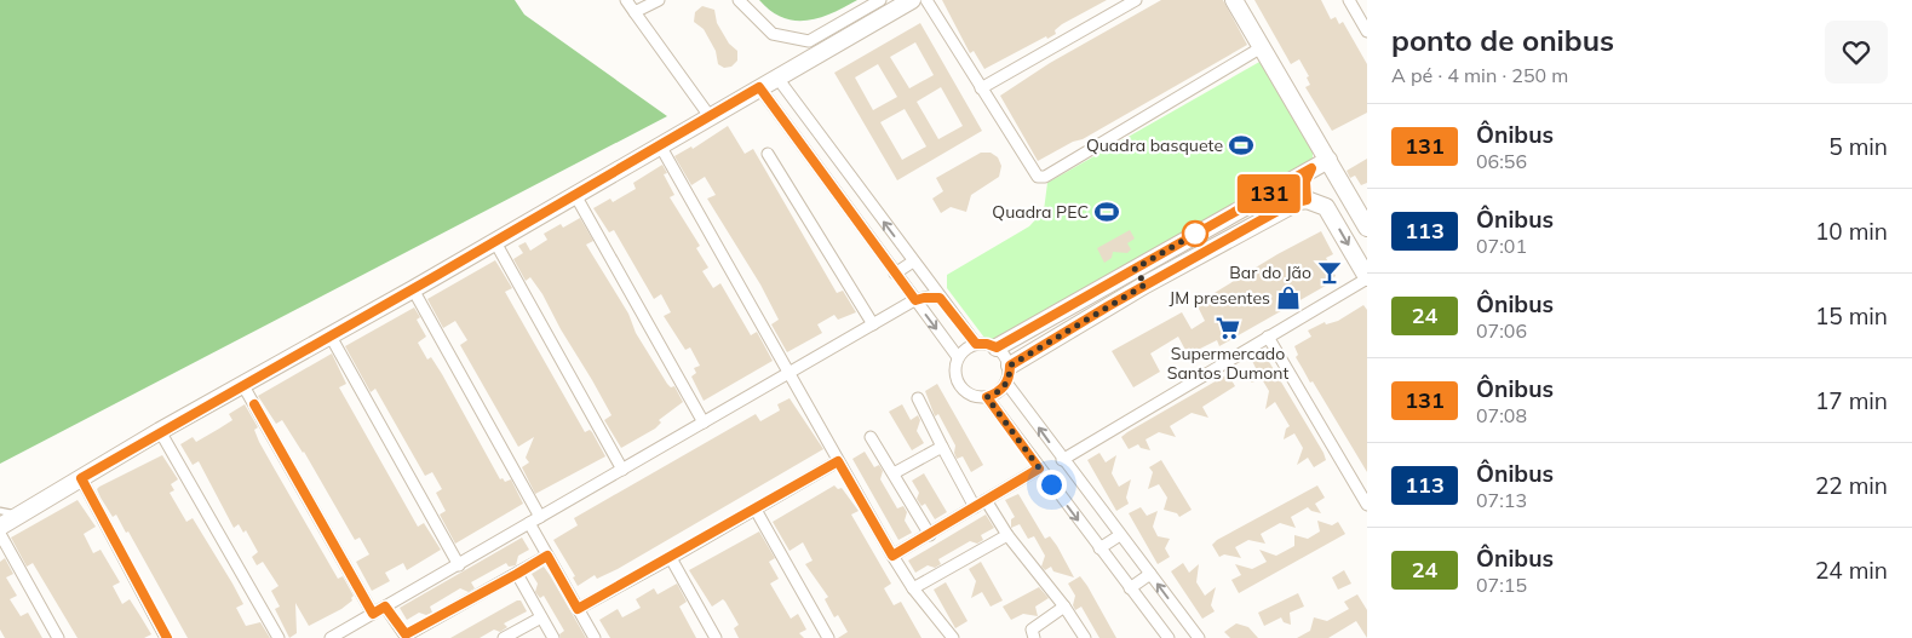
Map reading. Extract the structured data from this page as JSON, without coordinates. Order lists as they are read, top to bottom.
{
  "places": {
    "sports": ["Quadra basquete", "Quadra PEC"],
    "bar": ["Bar do Jão"],
    "shop": ["JM presentes"],
    "supermarket": ["Supermercado Santos Dumont"]
  },
  "lines": ["bus line 131"],
  "page": {
    "on_map": "131",
    "heading": ["ponto de onibus", "A pé · 4 min · 250 m"],
    "list": [
      {
        "mark": "131",
        "name": "Ônibus",
        "note": "06:56",
        "value": "5 min"
      },
      {
        "mark": "113",
        "name": "Ônibus",
        "note": "07:01",
        "value": "10 min"
      },
      {
        "mark": "24",
        "name": "Ônibus",
        "note": "07:06",
        "value": "15 min"
      },
      {
        "mark": "131",
        "name": "Ônibus",
        "note": "07:08",
        "value": "17 min"
      },
      {
        "mark": "113",
        "name": "Ônibus",
        "note": "07:13",
        "value": "22 min"
      },
      {
        "mark": "24",
        "name": "Ônibus",
        "note": "07:15",
        "value": "24 min"
      }
    ]
  }
}
